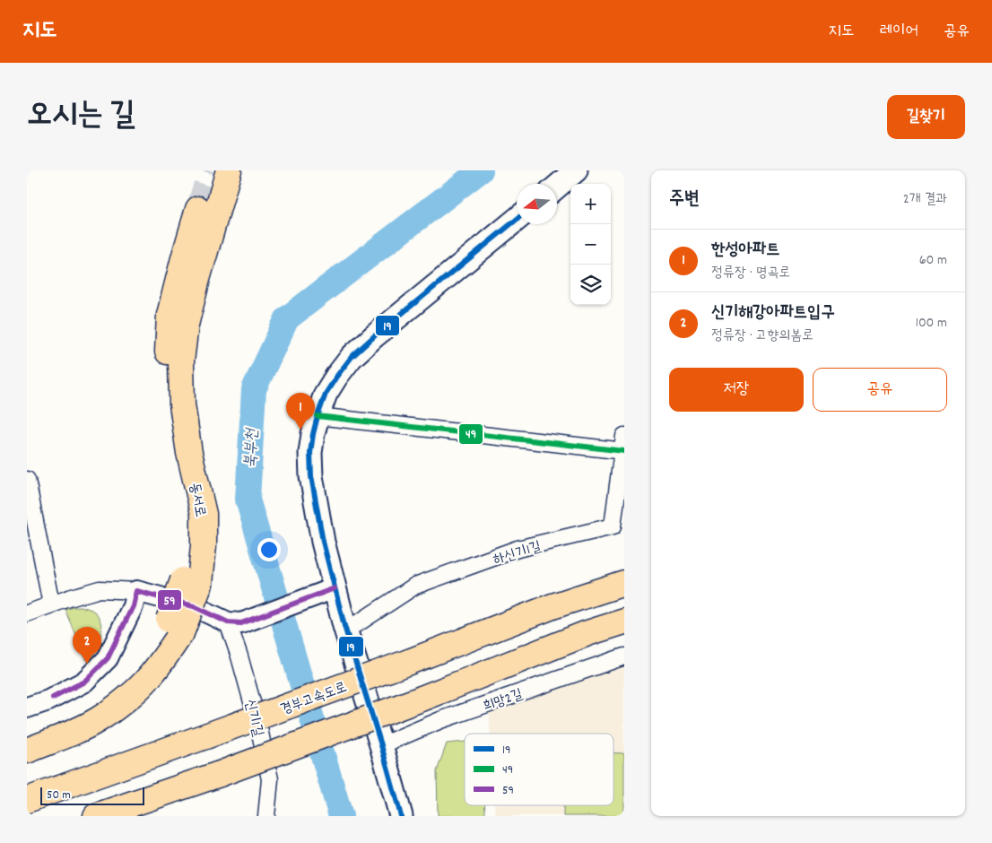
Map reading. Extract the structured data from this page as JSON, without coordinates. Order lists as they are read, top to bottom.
{
  "streets": {
    "highway": ["동서로", "경부고속도로"],
    "street": ["하신기1길", "희망2길", "신기1길"]
  },
  "water": ["북부천"],
  "lines": ["transit line 19", "transit line 49", "transit line 59"],
  "legend": ["19", "49", "59"],
  "scale_bar": "50 m",
  "north": "left",
  "page": {
    "header": "지도",
    "nav": ["지도", "레이어", "공유"],
    "title": "오시는 길",
    "buttons": [
      "길찾기",
      ["저장", "공유"]
    ],
    "heading": ["주변", "2개 결과"],
    "map_buttons": ["+", "−"],
    "list": [
      {
        "mark": "1",
        "name": "한성아파트",
        "note": "정류장 · 명곡로",
        "value": "60 m"
      },
      {
        "mark": "2",
        "name": "신기해강아파트입구",
        "note": "정류장 · 고향의봄로",
        "value": "100 m"
      }
    ],
    "pins": ["1", "2"],
    "scale": "50 m"
  }
}
